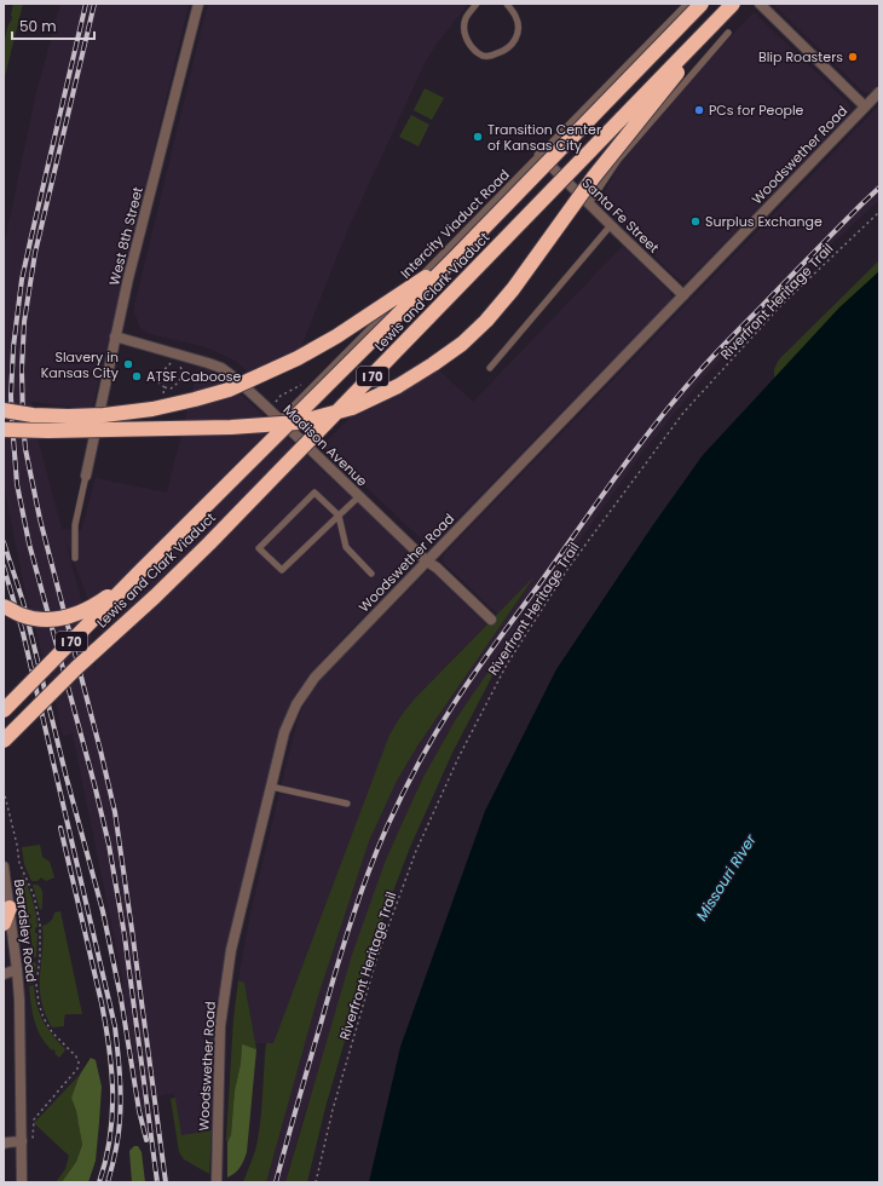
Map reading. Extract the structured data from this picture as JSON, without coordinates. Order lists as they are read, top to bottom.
{
  "streets": {
    "highway": ["Lewis and Clark Viaduct", "I 70"],
    "street": [
      "Woodswether Road",
      "Santa Fe Street",
      "West 8th Street",
      "Madison Avenue",
      "Beardsley Road"
    ],
    "lane": ["Intercity Viaduct Road"],
    "path": ["Riverfront Heritage Trail"]
  },
  "crossings": [
    ["Woodswether Road", "Santa Fe Street"],
    ["Woodswether Road", "Madison Avenue"],
    ["Santa Fe Street", "Intercity Viaduct Road"],
    ["Intercity Viaduct Road", "Madison Avenue"],
    ["West 8th Street", "Madison Avenue"],
    ["Lewis and Clark Viaduct", "I 70"]
  ],
  "water": ["Missouri River"],
  "places": [
    "Blip Roasters",
    "PCs for People",
    "Transition Center of Kansas City",
    "Surplus Exchange",
    "Slavery in Kansas City",
    "ATSF Caboose"
  ],
  "scale_bar": "50 m"
}
